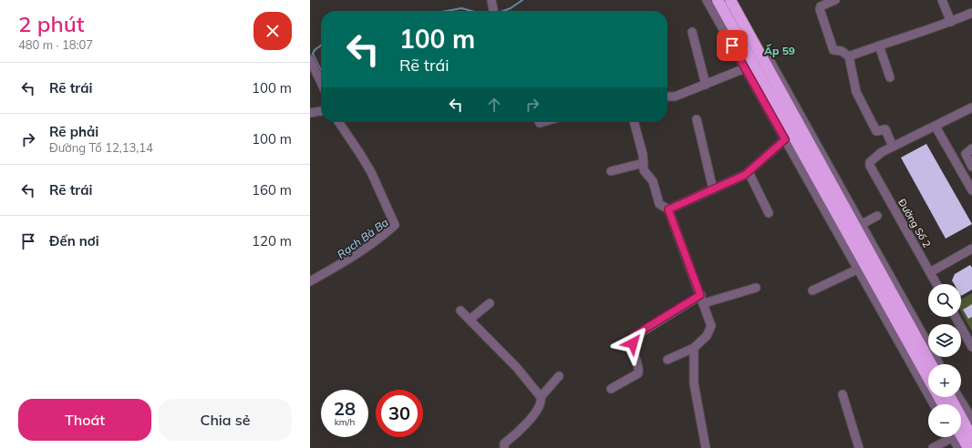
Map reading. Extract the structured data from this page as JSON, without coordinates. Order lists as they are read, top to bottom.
{
  "streets": {
    "street": ["Đường Số 2"]
  },
  "districts": ["Ấp 59"],
  "water": ["Rạch Bà Ba"],
  "page": {
    "heading": ["2 phút", "480 m · 18:07"],
    "turn": ["100 m", "Rẽ trái"],
    "list": [
      {
        "name": "Rẽ trái",
        "value": "100 m"
      },
      {
        "name": "Rẽ phải",
        "note": "Đường Tổ 12,13,14",
        "value": "100 m"
      },
      {
        "name": "Rẽ trái",
        "value": "160 m"
      },
      {
        "name": "Đến nơi",
        "value": "120 m"
      }
    ],
    "map_buttons": ["+", "−"],
    "speed": "28 km/h",
    "limit": "30",
    "buttons": ["Thoát", "Chia sẻ"]
  }
}
